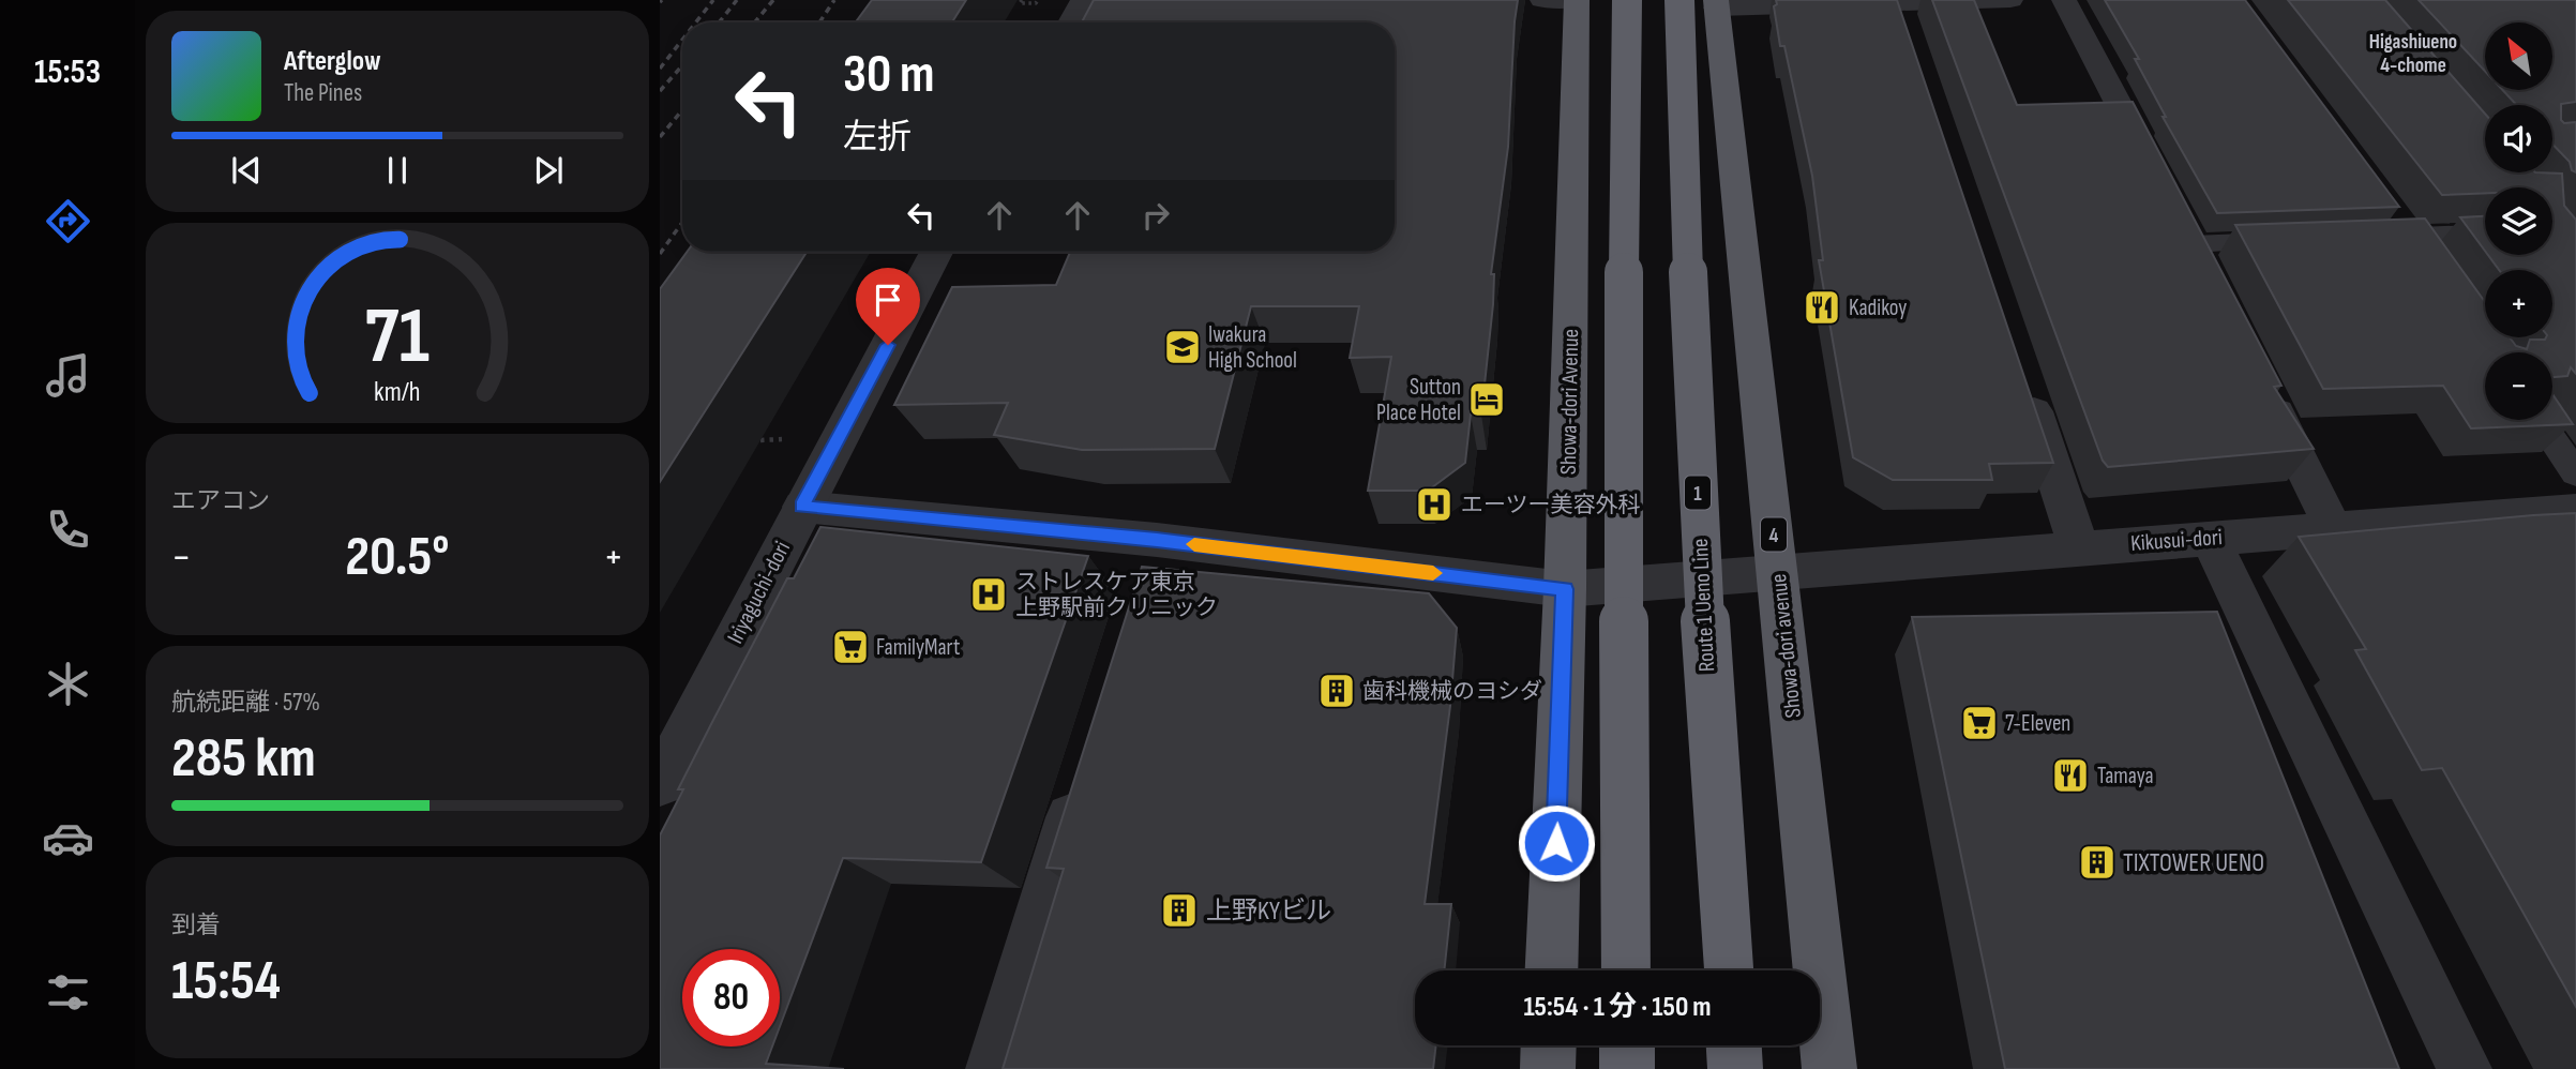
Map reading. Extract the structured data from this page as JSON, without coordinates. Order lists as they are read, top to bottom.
{
  "streets": {
    "highway": [
      "Showa-dori Avenue",
      "1",
      "4",
      "Route 1 Ueno Line",
      "Showa-dori avenue"
    ],
    "street": ["Kikusui-dori", "Iriyaguchi-dori"]
  },
  "crossings": [
    ["Showa-dori Avenue", "Kikusui-dori"],
    ["Kikusui-dori", "Iriyaguchi-dori"],
    ["Kikusui-dori", "Showa-dori avenue"],
    ["Route 1 Ueno Line", "Showa-dori avenue"]
  ],
  "districts": ["Higashiueno 4-chome"],
  "places": {
    "restaurant": ["Kadikoy", "Tamaya"],
    "school or university": ["Iwakura High School"],
    "hotel": ["Sutton Place Hotel"],
    "hospital": ["エーツー美容外科", "ストレスケア東京 上野駅前クリニック"],
    "supermarket": ["FamilyMart", "7-Eleven"],
    "building": ["歯科機械のヨシダ", "TIXTOWER UENO", "上野KYビル"]
  },
  "north": "top left",
  "page": {
    "tabs": "15:53",
    "map_buttons": ["+", "−"],
    "turn": ["30 m", "左折"],
    "song": ["Afterglow", "The Pines"],
    "tile": [
      "エアコン",
      ["航続距離 · 57%", "285 km"],
      ["到着", "15:54"]
    ],
    "heat": ["−", "20.5°", "+"],
    "limit": "80",
    "trip": "15:54 · 1 分 · 150 m",
    "gauge": ["71", "km/h"]
  }
}
